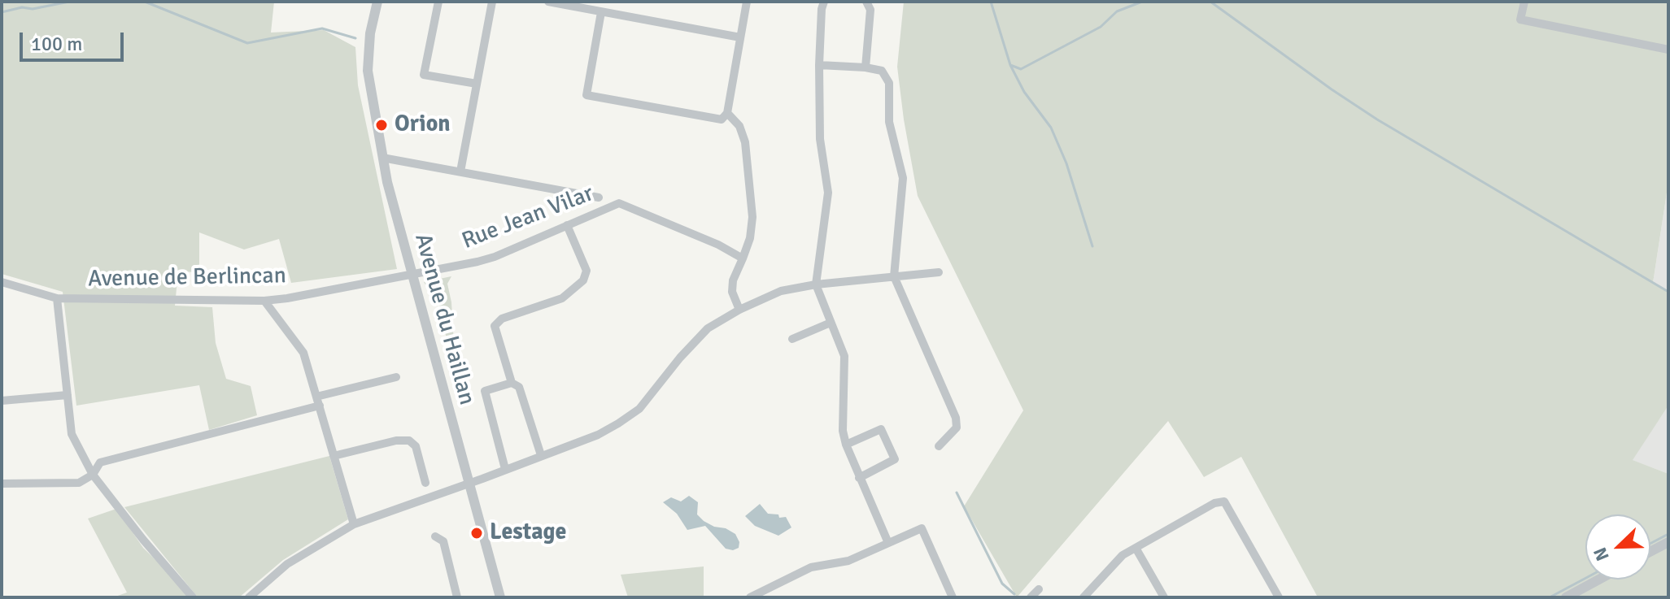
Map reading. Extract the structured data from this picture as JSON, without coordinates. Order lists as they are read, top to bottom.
{
  "streets": {
    "street": ["Rue Jean Vilar", "Avenue de Berlincan", "Avenue du Haillan"]
  },
  "crossings": [
    ["Rue Jean Vilar", "Avenue de Berlincan"],
    ["Rue Jean Vilar", "Avenue du Haillan"],
    ["Avenue de Berlincan", "Avenue du Haillan"]
  ],
  "places": ["Orion", "Lestage"],
  "scale_bar": "100 m",
  "north": "bottom left"
}
